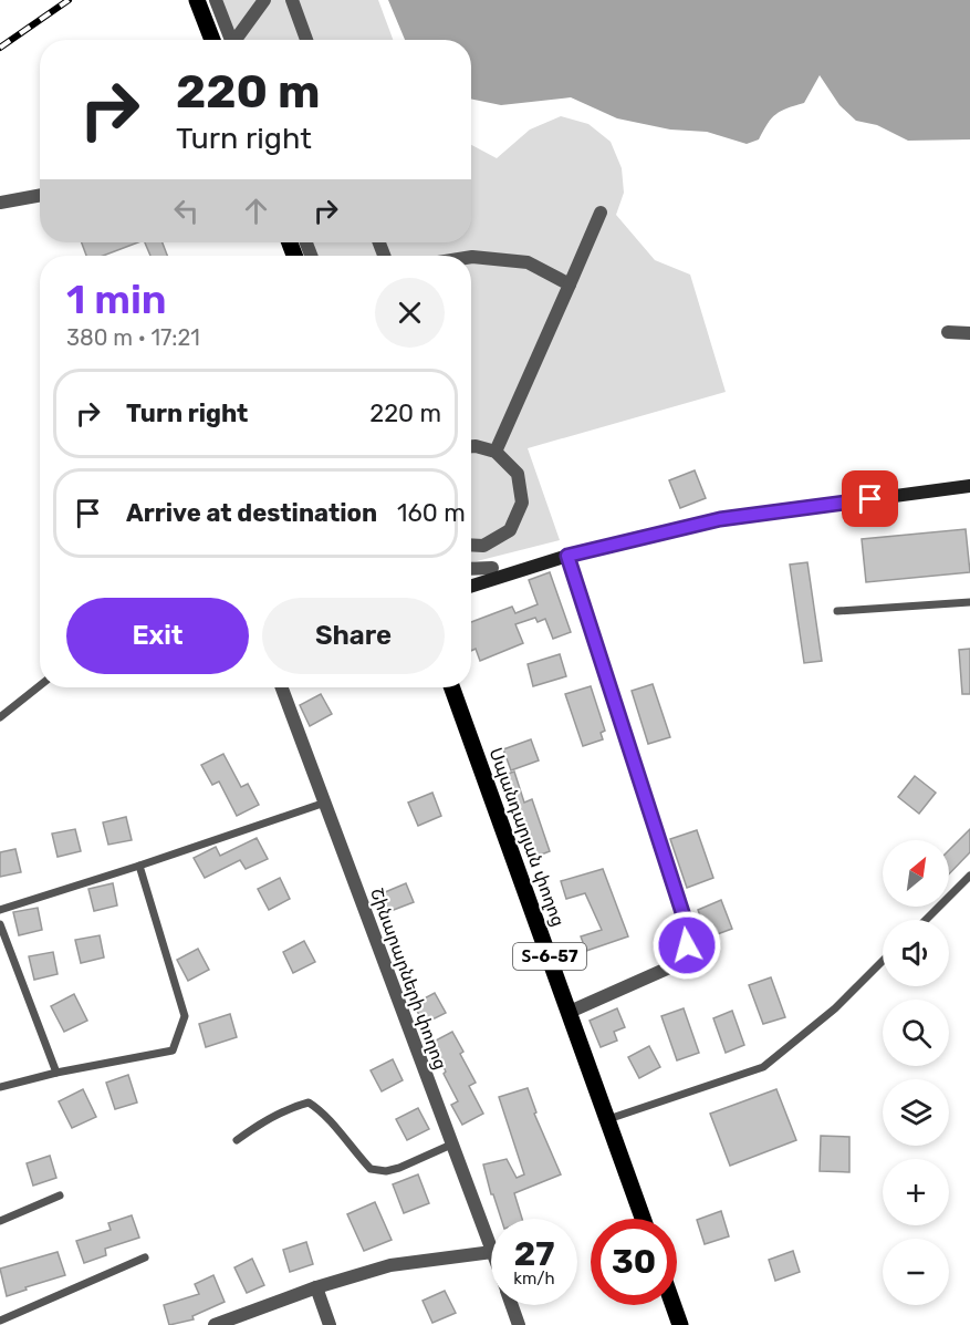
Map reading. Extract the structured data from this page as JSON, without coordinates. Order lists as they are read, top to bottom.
{
  "streets": {
    "main road": ["Սպանդարյան փողոց", "Տ-6-57"],
    "street": ["Շինարարների փողոց"]
  },
  "north": "top right",
  "page": {
    "turn": ["220 m", "Turn right"],
    "heading": ["1 min", "380 m · 17:21"],
    "list": [
      {
        "name": "Turn right",
        "value": "220 m"
      },
      {
        "name": "Arrive at destination",
        "value": "160 m"
      }
    ],
    "buttons": ["Exit", "Share"],
    "map_buttons": ["+", "−"],
    "speed": "27 km/h",
    "limit": "30"
  }
}
